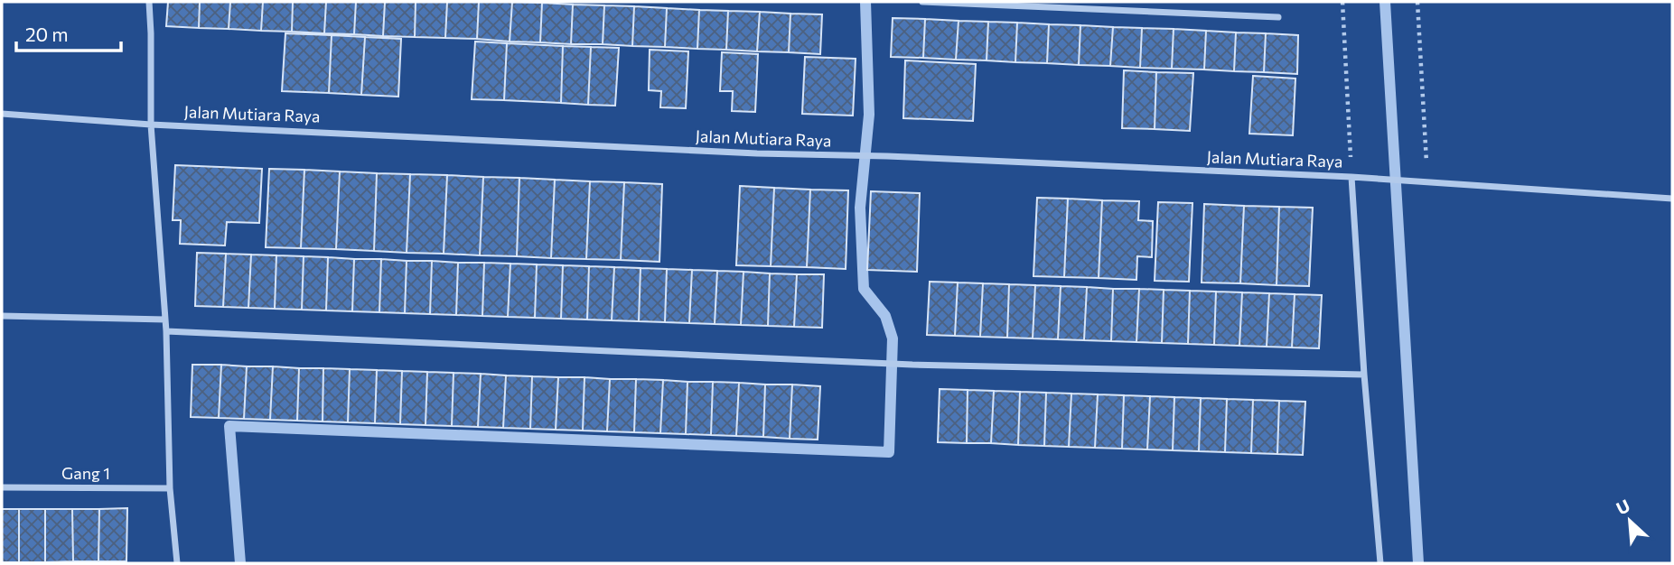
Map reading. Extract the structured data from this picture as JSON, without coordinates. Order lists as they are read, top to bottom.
{
  "streets": {
    "street": ["Jalan Mutiara Raya", "Gang 1"]
  },
  "scale_bar": "20 m",
  "north": "top left"
}
